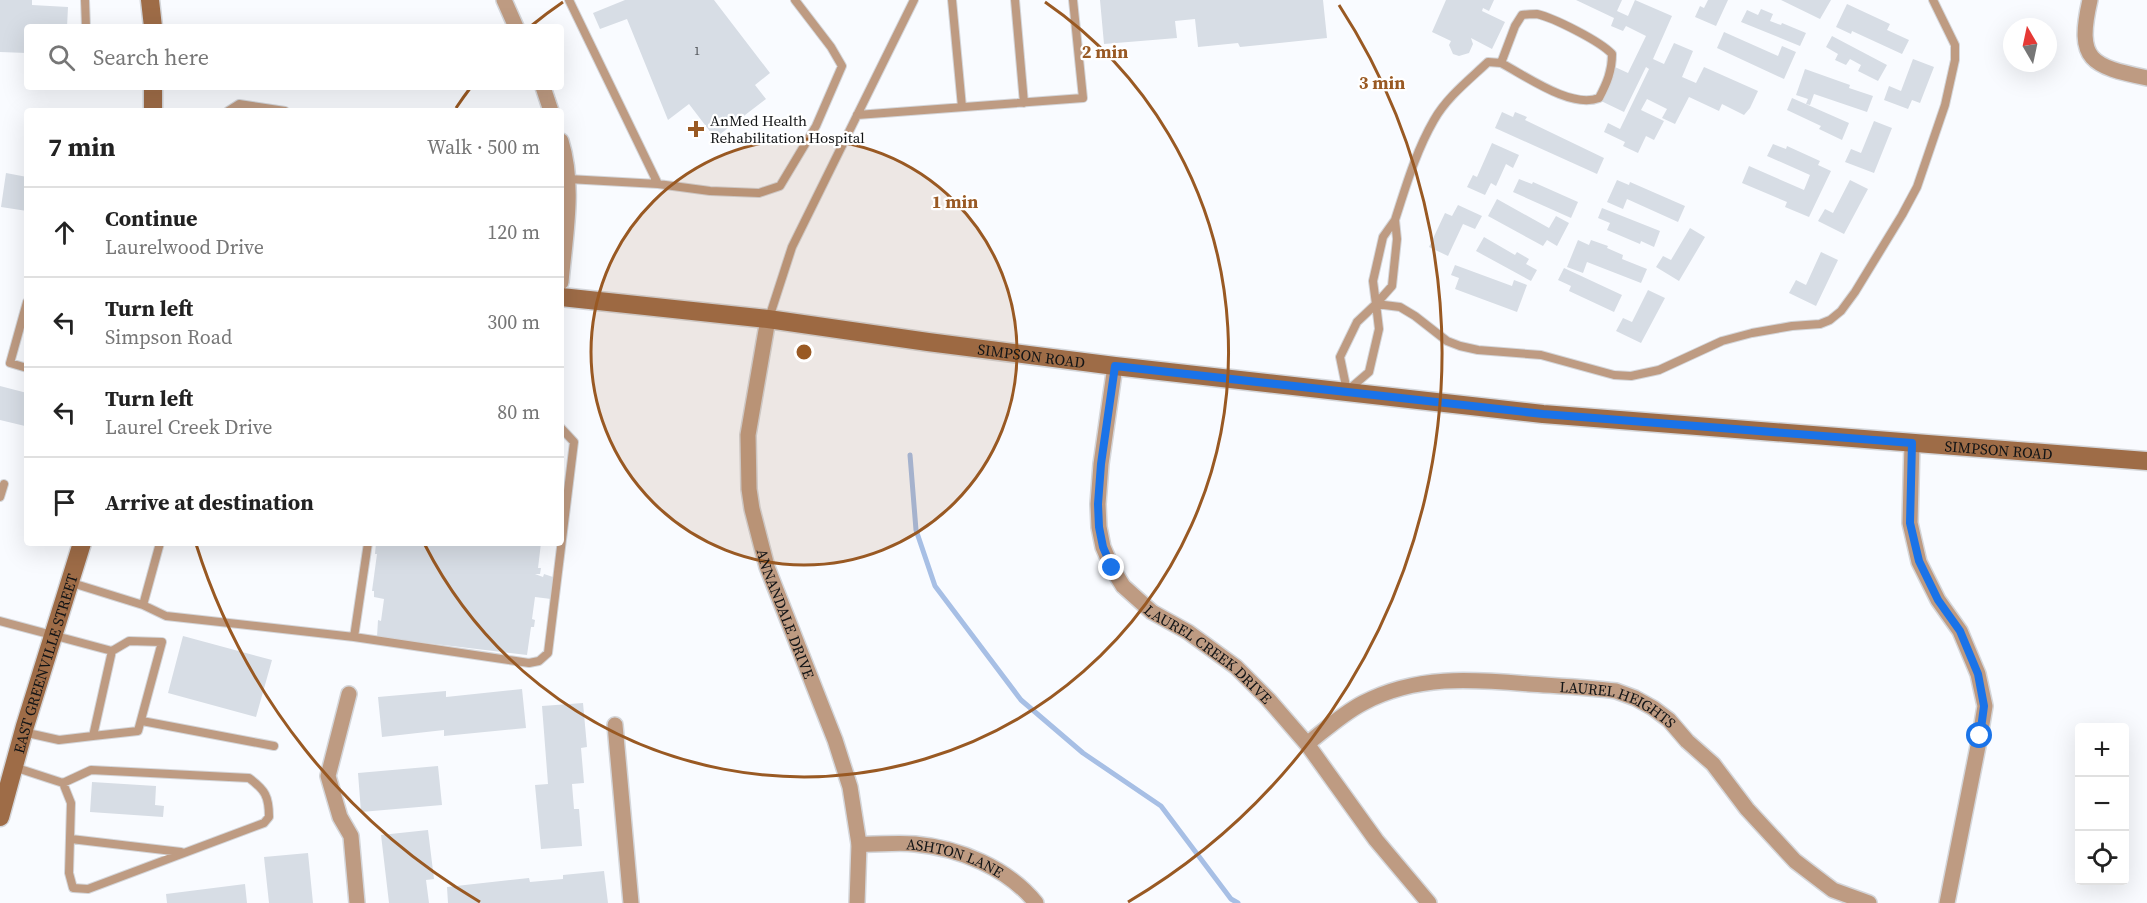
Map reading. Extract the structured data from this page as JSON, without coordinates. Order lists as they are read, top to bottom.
{
  "streets": {
    "street": [
      "SIMPSON ROAD",
      "ANNANDALE DRIVE",
      "LAUREL CREEK DRIVE",
      "EAST GREENVILLE STREET",
      "LAUREL HEIGHTS",
      "ASHTON LANE"
    ]
  },
  "crossings": [
    ["SIMPSON ROAD", "ANNANDALE DRIVE"],
    ["SIMPSON ROAD", "LAUREL CREEK DRIVE"],
    ["ANNANDALE DRIVE", "ASHTON LANE"],
    ["LAUREL CREEK DRIVE", "LAUREL HEIGHTS"]
  ],
  "places": {
    "health": ["AnMed Health Rehabilitation Hospital"]
  },
  "house_numbers": ["1"],
  "north": "top",
  "page": {
    "search": "Search here",
    "heading": ["7 min", "Walk · 500 m"],
    "list": [
      ["Continue", "Laurelwood Drive", "120 m"],
      ["Turn left", "Simpson Road", "300 m"],
      ["Turn left", "Laurel Creek Drive", "80 m"],
      "Arrive at destination"
    ],
    "map_buttons": ["+", "−"]
  },
  "rings": ["2 min", "3 min", "1 min"]
}
